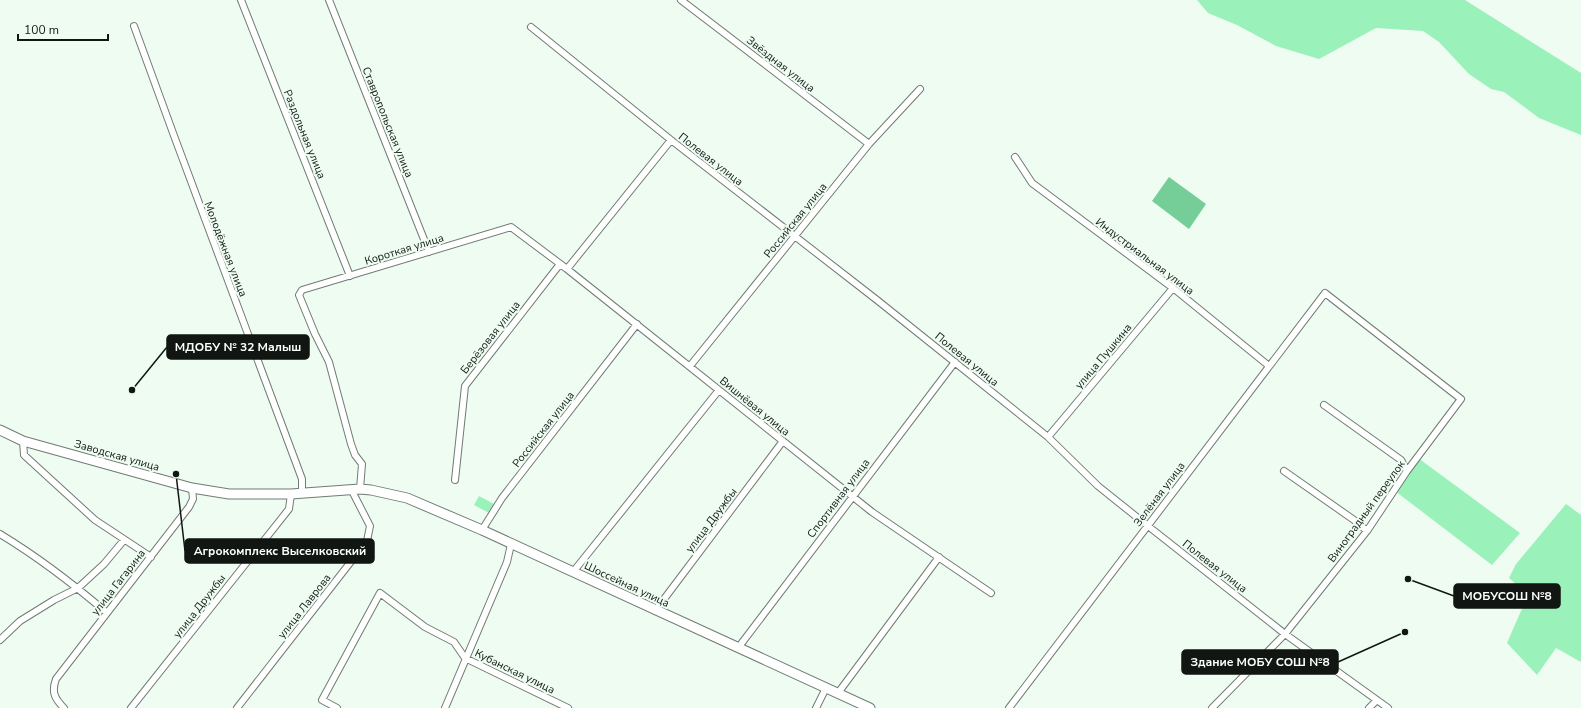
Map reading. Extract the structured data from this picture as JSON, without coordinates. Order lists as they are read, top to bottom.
{
  "streets": {
    "main road": ["Заводская улица", "Шоссейная улица"],
    "street": [
      "Звёздная улица",
      "Ставропольская улица",
      "Раздольная улица",
      "Полевая улица",
      "Российская улица",
      "Молодёжная улица",
      "Короткая улица",
      "Индустриальная улица",
      "Берёзовая улица",
      "улица Пушкина",
      "Вишнёвая улица",
      "Зелёная улица",
      "Спортивная улица",
      "Виноградный переулок",
      "улица Дружбы",
      "улица Гагарина",
      "улица Лаврова",
      "Кубанская улица"
    ]
  },
  "crossings": [
    ["Звёздная улица", "Российская улица"],
    ["Ставропольская улица", "Короткая улица"],
    ["Раздольная улица", "Короткая улица"],
    ["Полевая улица", "Российская улица"],
    ["Полевая улица", "улица Пушкина"],
    ["Полевая улица", "Зелёная улица"],
    ["Полевая улица", "Спортивная улица"],
    ["Полевая улица", "Виноградный переулок"],
    ["Российская улица", "Вишнёвая улица"],
    ["Российская улица", "Шоссейная улица"],
    ["Молодёжная улица", "Заводская улица"],
    ["Короткая улица", "Вишнёвая улица"],
    ["Короткая улица", "Заводская улица"],
    ["Индустриальная улица", "улица Пушкина"],
    ["Индустриальная улица", "Зелёная улица"],
    ["Берёзовая улица", "Вишнёвая улица"],
    ["Вишнёвая улица", "Спортивная улица"],
    ["Вишнёвая улица", "улица Дружбы"],
    ["Заводская улица", "улица Дружбы"],
    ["Заводская улица", "улица Гагарина"],
    ["Заводская улица", "Шоссейная улица"],
    ["Заводская улица", "улица Лаврова"],
    ["Зелёная улица", "Виноградный переулок"],
    ["Спортивная улица", "Шоссейная улица"],
    ["улица Дружбы", "Шоссейная улица"]
  ],
  "places": [
    "МДОБУ № 32 Малыш",
    "Агрокомплекс Выселковский",
    "МОБУСОШ №8",
    "Здание МОБУ СОШ №8"
  ],
  "scale_bar": "100 m"
}
